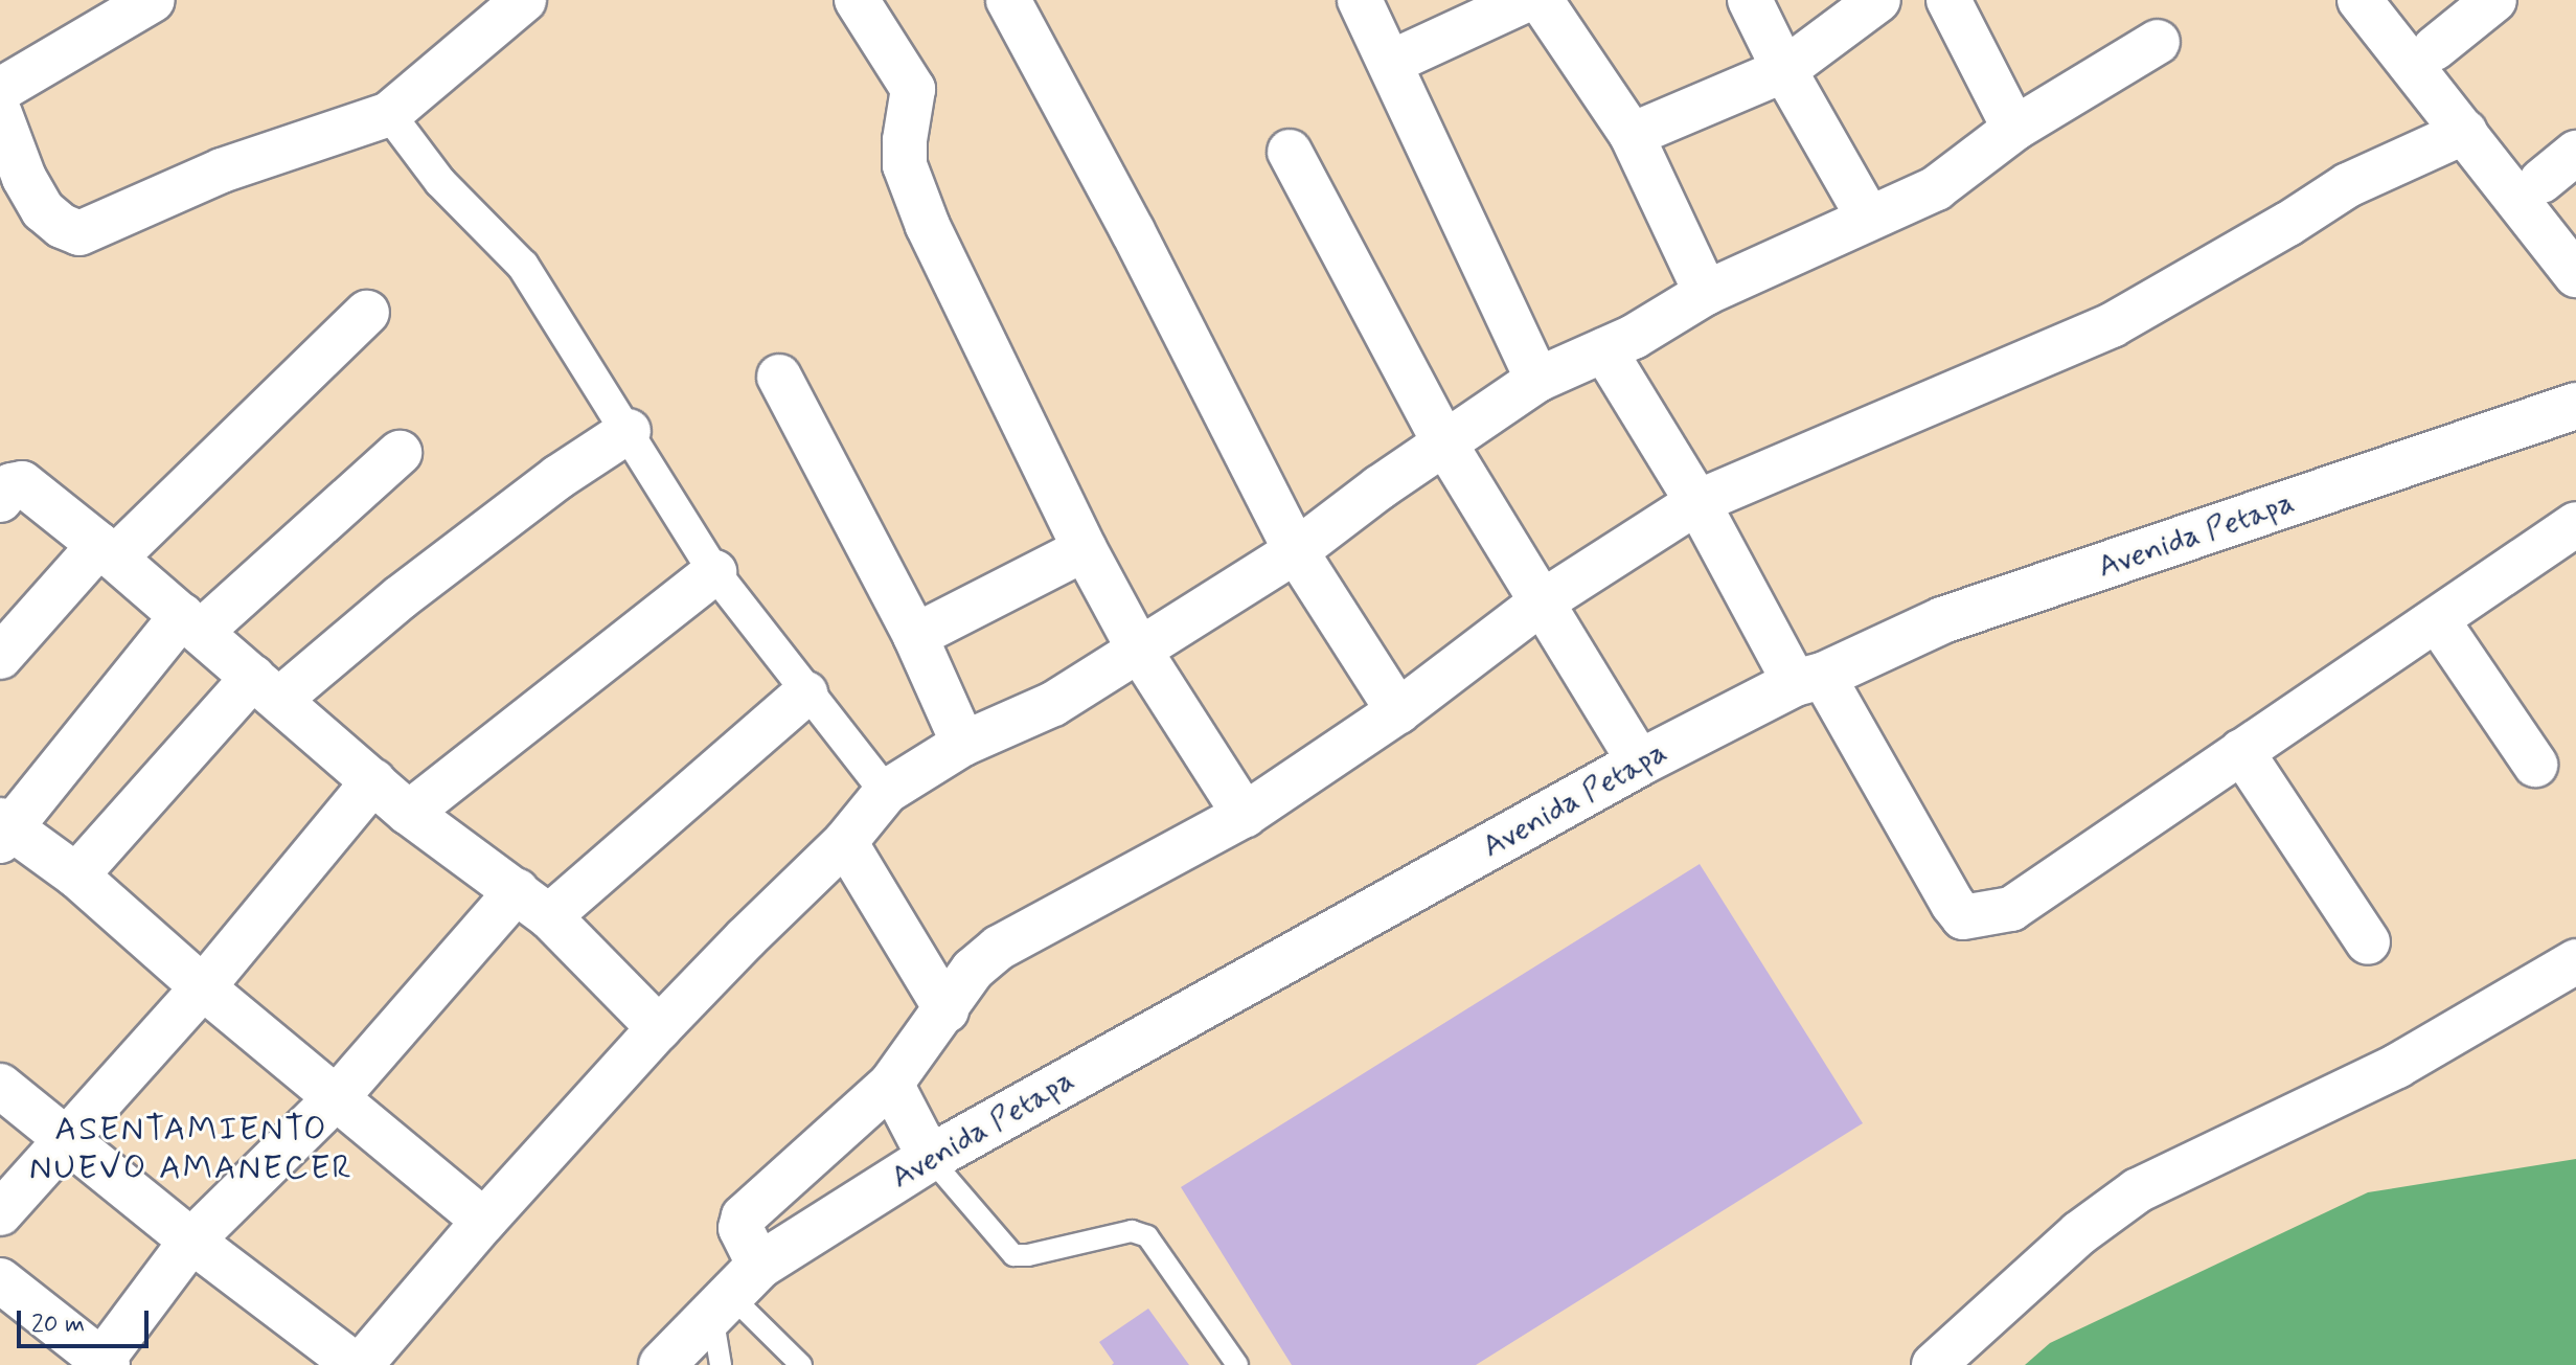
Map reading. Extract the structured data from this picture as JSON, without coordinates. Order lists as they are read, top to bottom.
{
  "streets": {
    "main road": ["Avenida Petapa"]
  },
  "districts": ["ASENTAMIENTO NUEVO AMANECER"],
  "scale_bar": "20 m"
}
